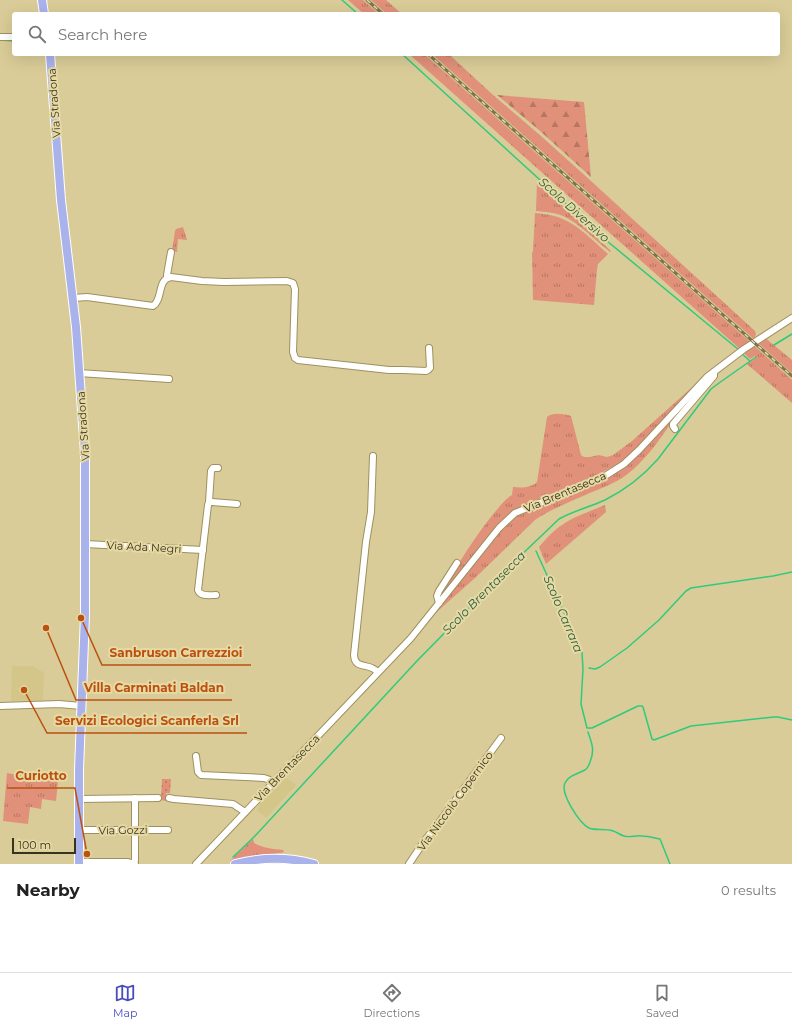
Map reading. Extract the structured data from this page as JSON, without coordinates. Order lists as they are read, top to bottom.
{
  "streets": {
    "main road": ["Via Stradona"],
    "street": [
      "Via Brentasecca",
      "Via Ada Negri",
      "Via Niccolò Copernico",
      "Via Gozzi"
    ]
  },
  "crossings": [
    ["Via Stradona", "Via Ada Negri"],
    ["Via Stradona", "Via Gozzi"]
  ],
  "water": ["Scolo Diversivo", "Scolo Brentasecca", "Scolo Carrara"],
  "places": [
    "Sanbruson Carrezzioi",
    "Villa Carminati Baldan",
    "Servizi Ecologici Scanferla Srl",
    "Curiotto"
  ],
  "scale_bar": "100 m",
  "page": {
    "search": "Search here",
    "scale": "100 m",
    "heading": ["Nearby", "0 results"],
    "nav": ["Map", "Directions", "Saved"]
  }
}
